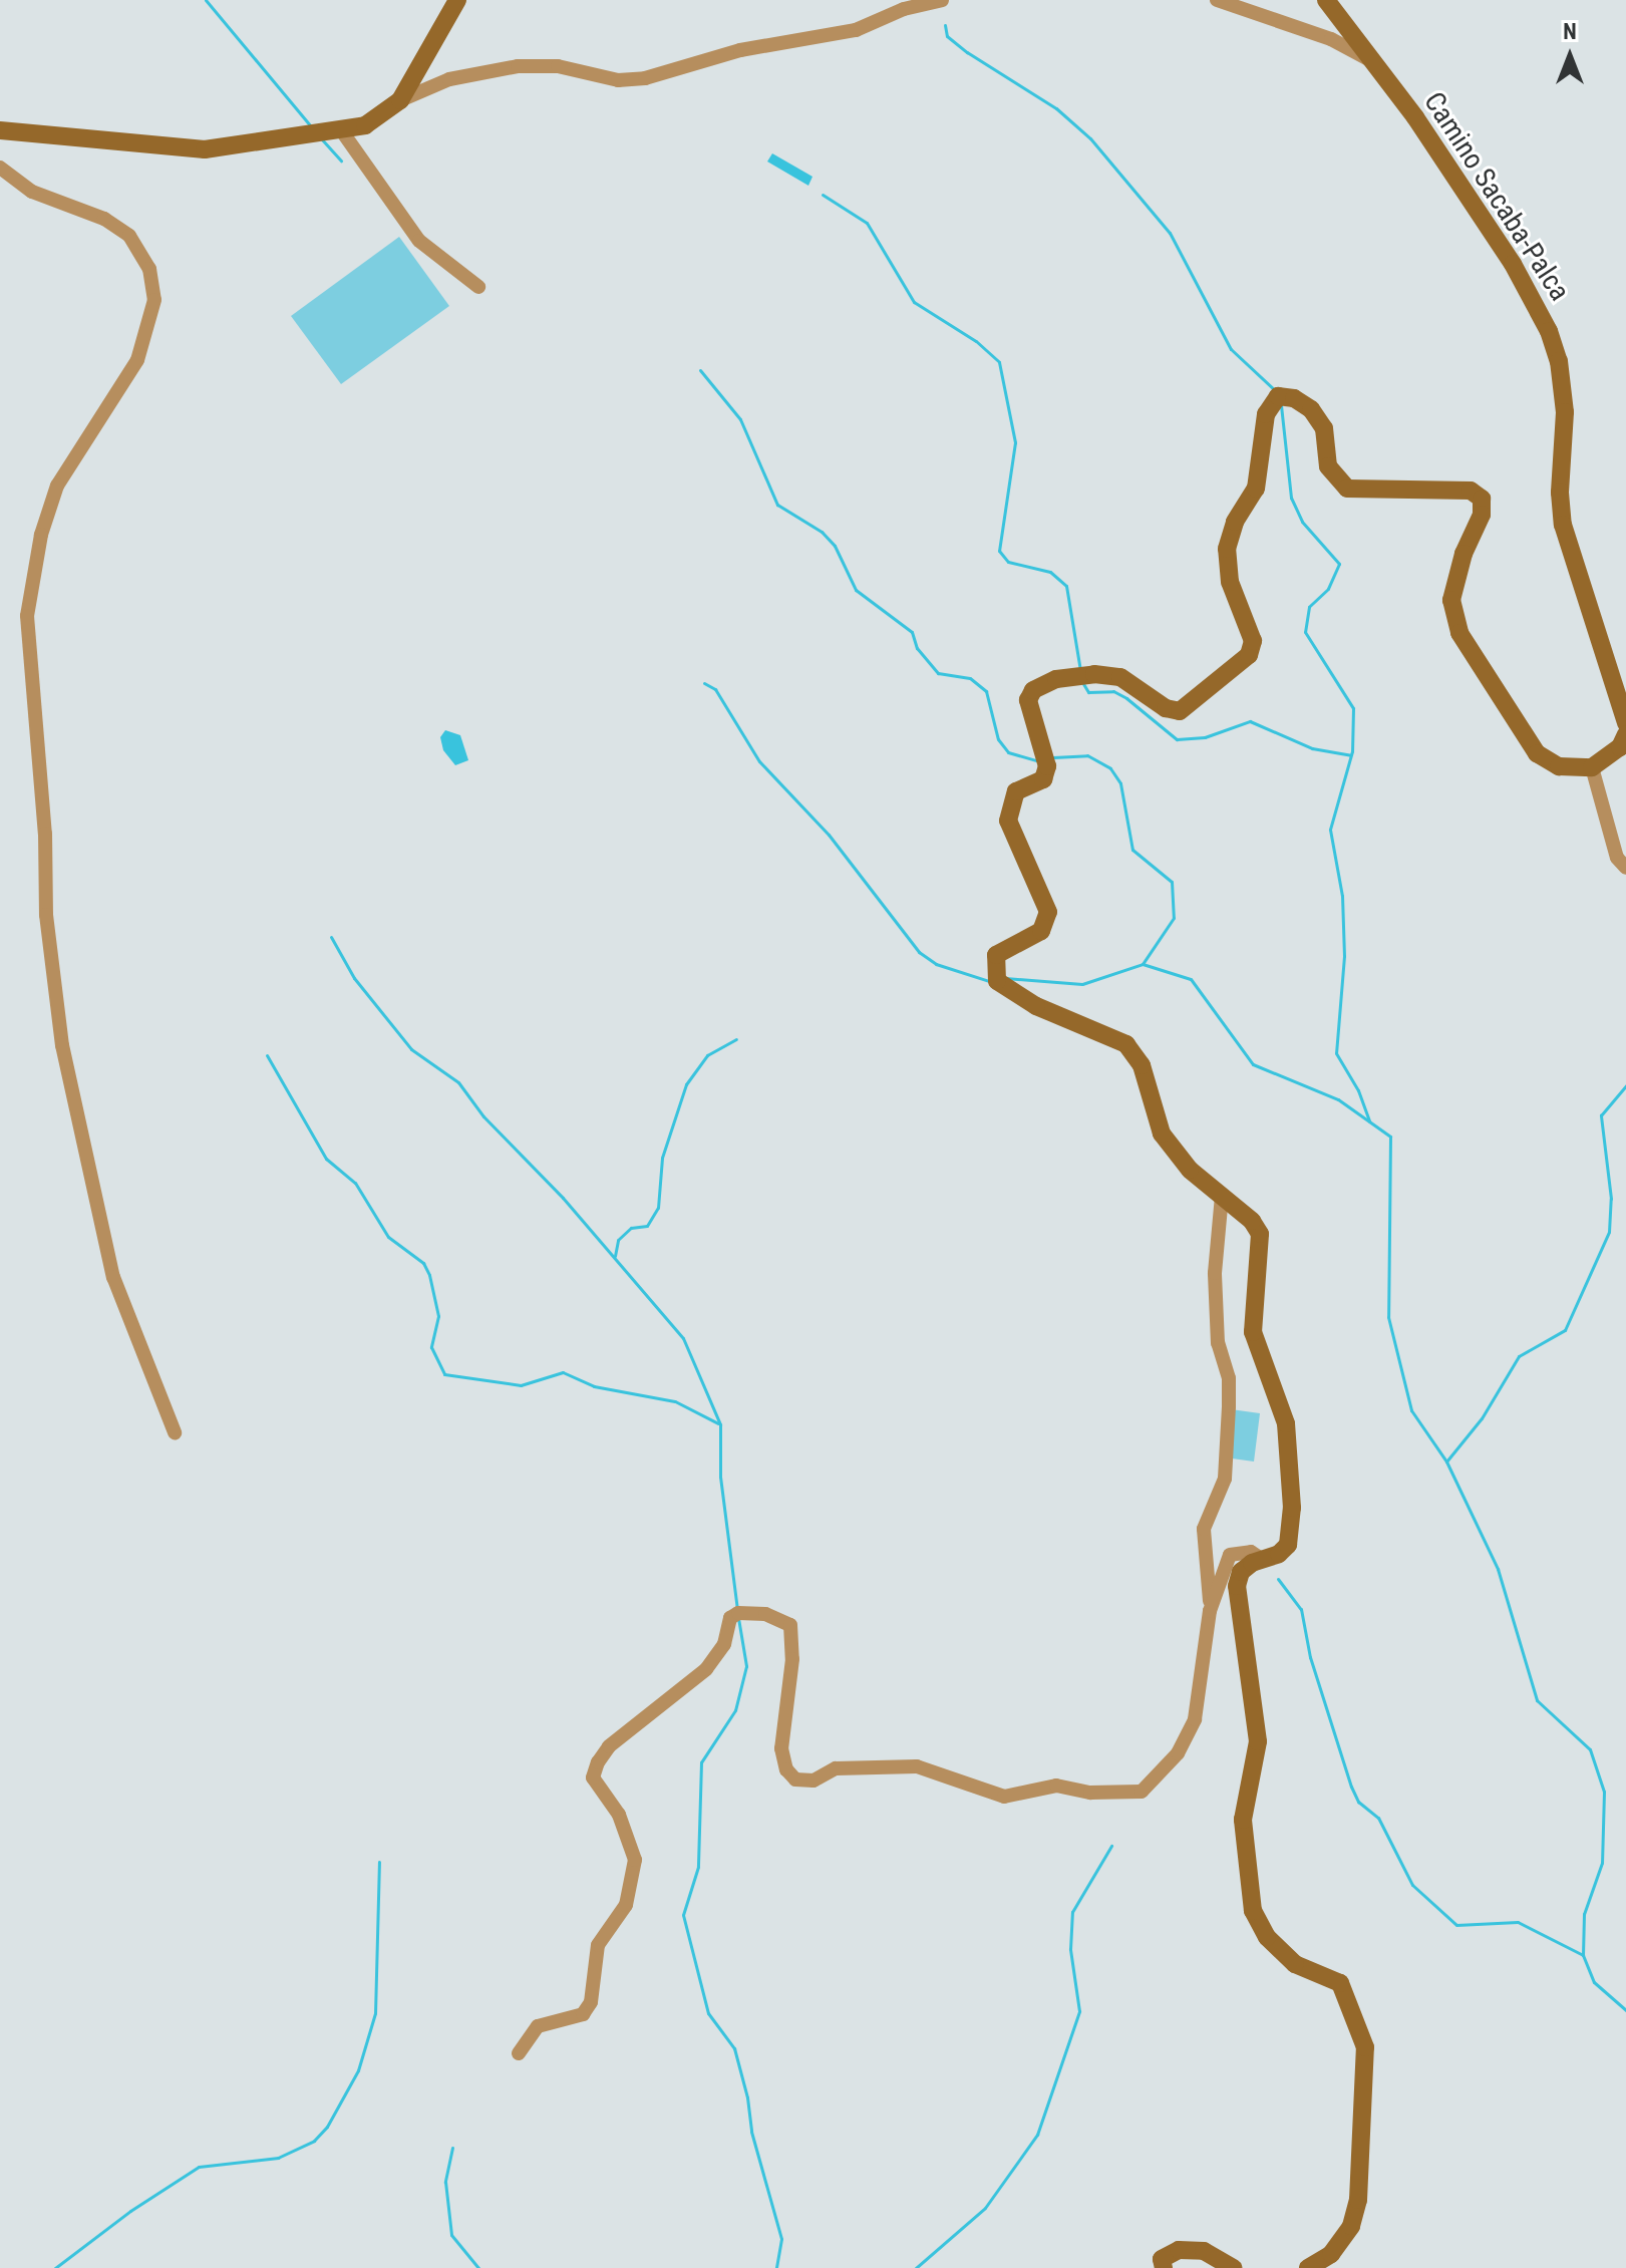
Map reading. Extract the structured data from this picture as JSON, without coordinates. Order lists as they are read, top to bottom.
{
  "streets": {
    "street": ["Camino Sacaba-Palca"]
  },
  "north": "top"
}
